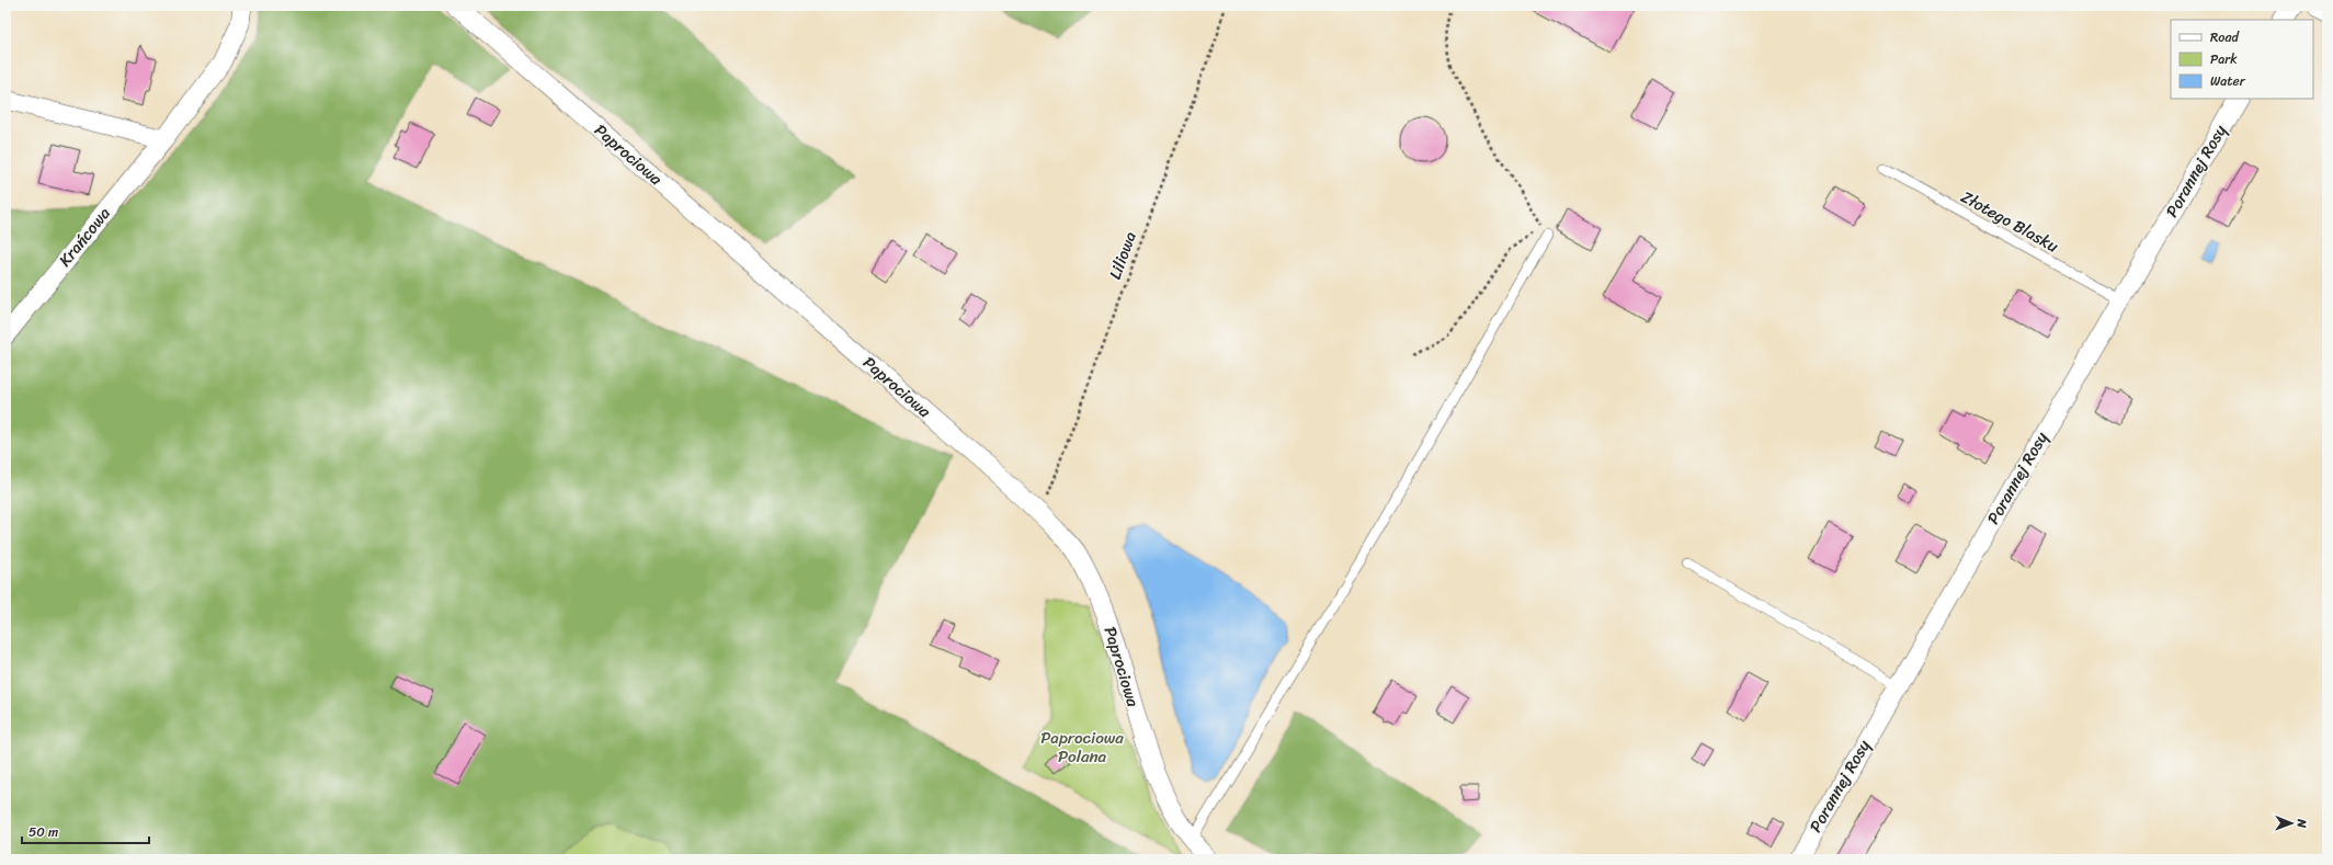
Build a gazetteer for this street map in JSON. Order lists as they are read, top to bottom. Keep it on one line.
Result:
{"streets":{"street":["Paprociowa","Porannej Rosy","Krańcowa"],"lane":["Złotego Blasku"],"path":["Liliowa"]},"crossings":[["Paprociowa","Liliowa"],["Porannej Rosy","Złotego Blasku"]],"parks":["Paprociowa Polana"],"legend":["Road","Park","Water"],"scale_bar":"50 m","north":"right"}
